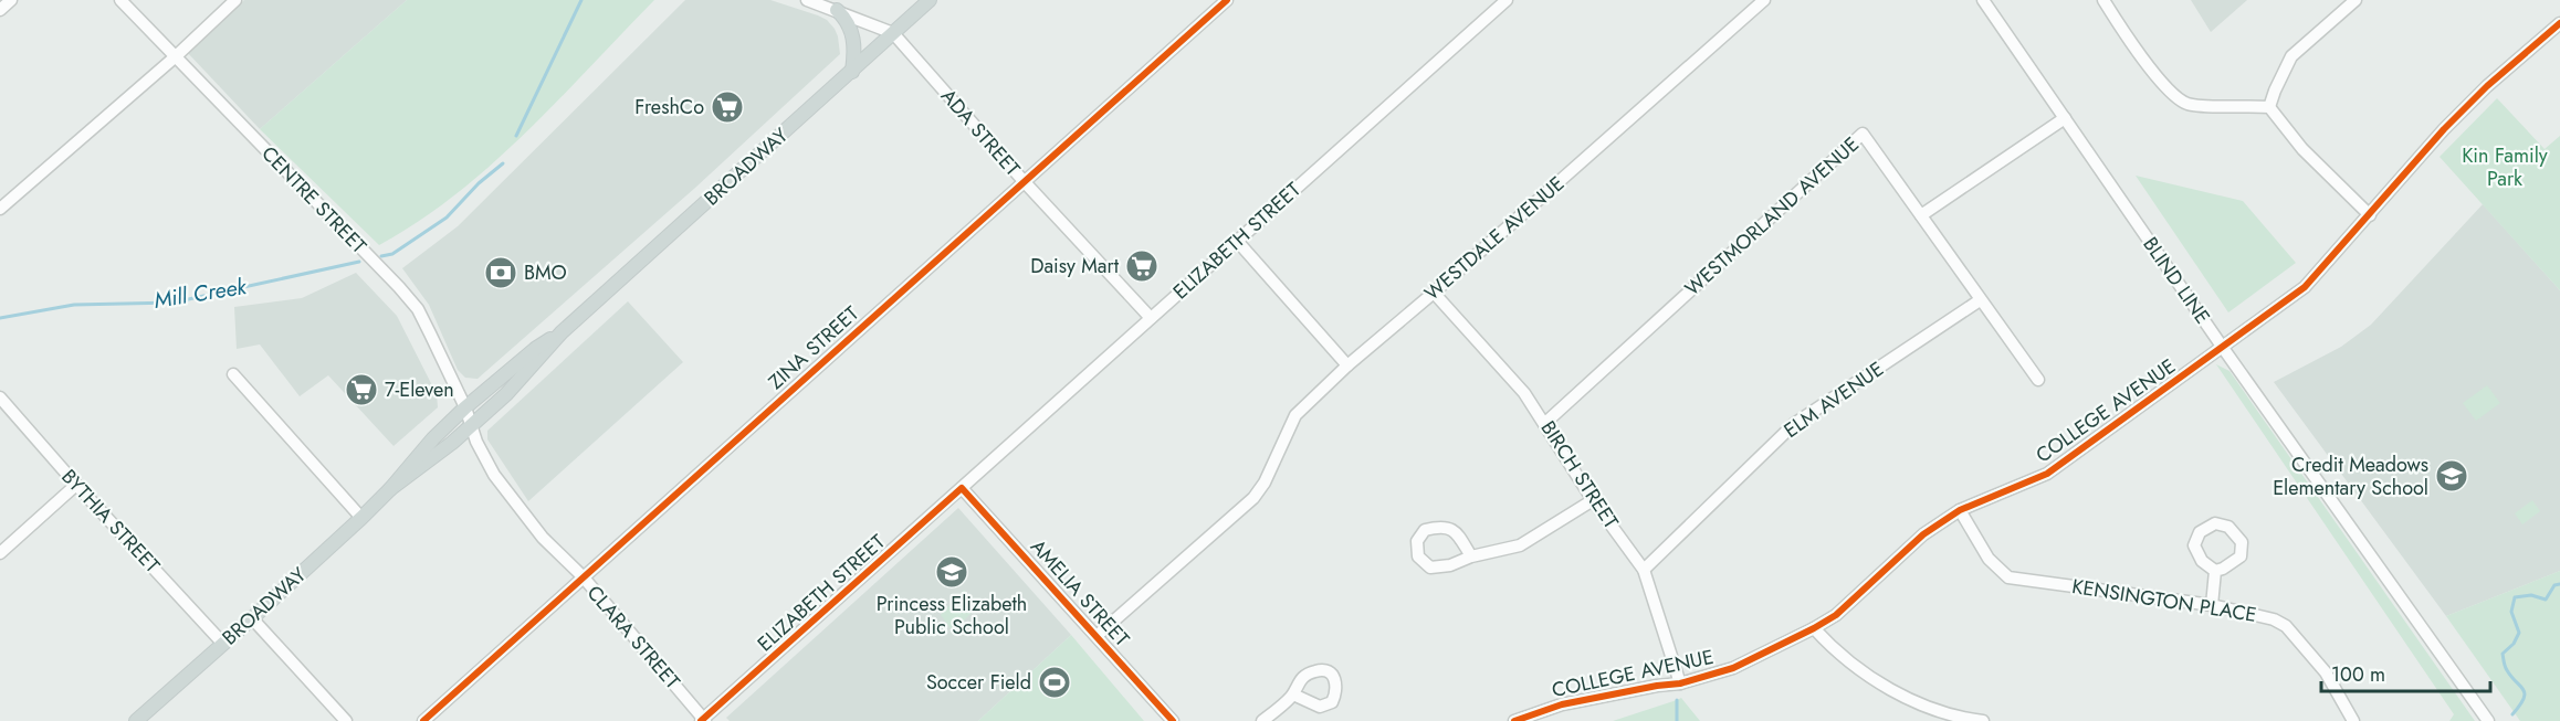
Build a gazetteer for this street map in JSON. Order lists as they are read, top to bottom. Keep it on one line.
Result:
{"streets":{"main road":["BROADWAY"],"street":["ADA STREET","CENTRE STREET","WESTMORLAND AVENUE","WESTDALE AVENUE","ELIZABETH STREET","BLIND LINE","ZINA STREET","ELM AVENUE","COLLEGE AVENUE","BIRCH STREET","BYTHIA STREET","AMELIA STREET","KENSINGTON PLACE","CLARA STREET"]},"crossings":[["ADA STREET","BROADWAY"],["ADA STREET","ELIZABETH STREET"],["ADA STREET","ZINA STREET"],["BROADWAY","CENTRE STREET"],["BROADWAY","BYTHIA STREET"],["BROADWAY","CLARA STREET"],["CENTRE STREET","CLARA STREET"],["WESTMORLAND AVENUE","ELM AVENUE"],["WESTMORLAND AVENUE","BIRCH STREET"],["WESTDALE AVENUE","BIRCH STREET"],["WESTDALE AVENUE","AMELIA STREET"],["ELIZABETH STREET","AMELIA STREET"],["ELIZABETH STREET","CLARA STREET"],["BLIND LINE","COLLEGE AVENUE"],["ZINA STREET","CLARA STREET"],["ELM AVENUE","BIRCH STREET"],["COLLEGE AVENUE","BIRCH STREET"],["COLLEGE AVENUE","KENSINGTON PLACE"]],"water":["Mill Creek"],"parks":["Kin Family Park"],"places":{"supermarket":["FreshCo","Daisy Mart","7-Eleven"],"bank":["BMO"],"school or university":["Credit Meadows Elementary School","Princess Elizabeth Public School"],"sports":["Soccer Field"]},"scale_bar":"100 m"}
